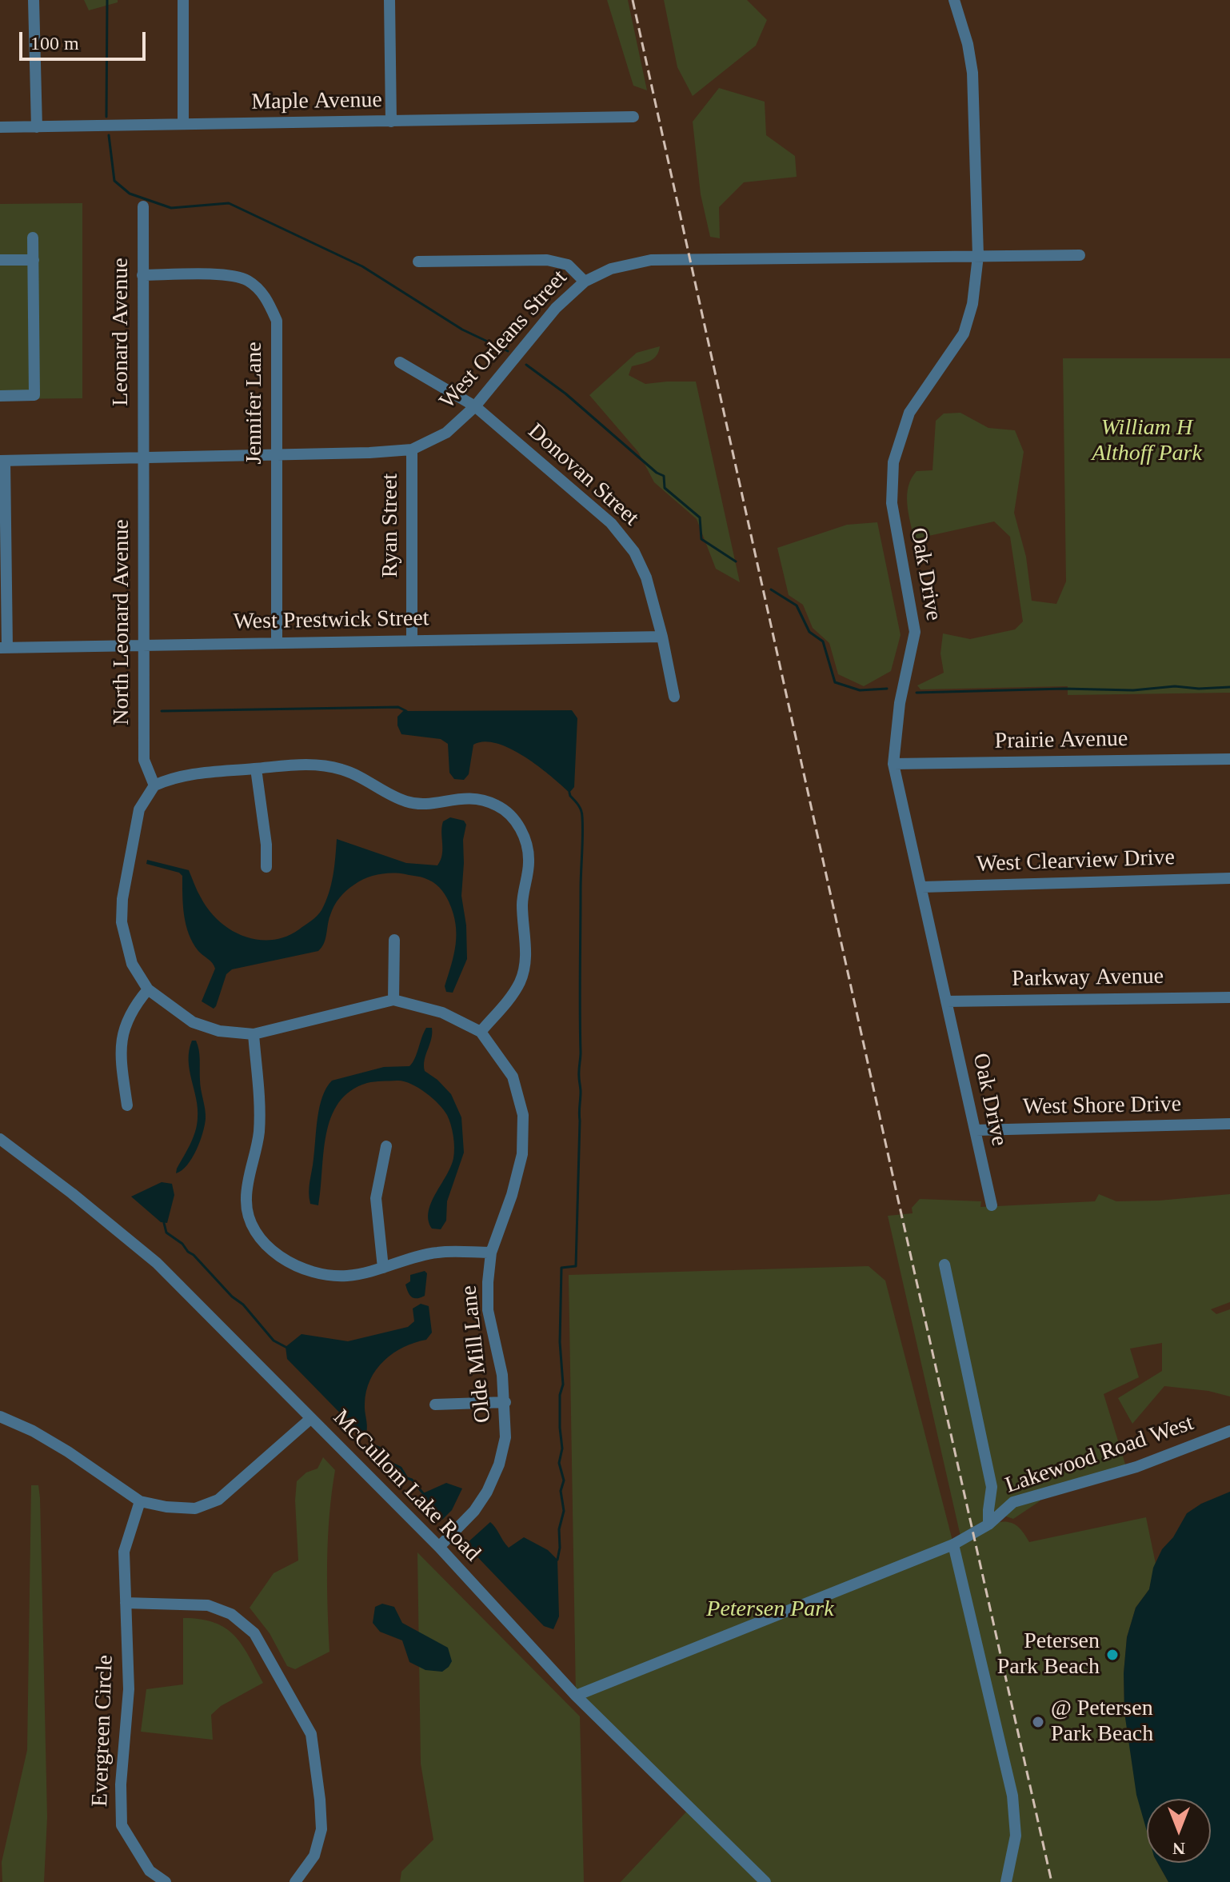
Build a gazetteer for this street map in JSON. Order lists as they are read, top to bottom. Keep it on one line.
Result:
{"streets":{"street":["Maple Avenue","Leonard Avenue","West Orleans Street","Jennifer Lane","Donovan Street","Ryan Street","Oak Drive","West Prestwick Street","North Leonard Avenue","Prairie Avenue","West Clearview Drive","Parkway Avenue","West Shore Drive","Olde Mill Lane","Lakewood Road West","McCullom Lake Road","Evergreen Circle"]},"crossings":[["Leonard Avenue","West Orleans Street"],["Leonard Avenue","Jennifer Lane"],["Leonard Avenue","North Leonard Avenue"],["West Orleans Street","Jennifer Lane"],["West Orleans Street","Donovan Street"],["West Orleans Street","Ryan Street"],["West Orleans Street","Oak Drive"],["West Orleans Street","North Leonard Avenue"],["Jennifer Lane","West Prestwick Street"],["Donovan Street","West Prestwick Street"],["Ryan Street","West Prestwick Street"],["Oak Drive","Prairie Avenue"],["Oak Drive","West Clearview Drive"],["Oak Drive","Parkway Avenue"],["Oak Drive","West Shore Drive"],["West Prestwick Street","North Leonard Avenue"],["North Leonard Avenue","Olde Mill Lane"],["Olde Mill Lane","McCullom Lake Road"],["Lakewood Road West","McCullom Lake Road"]],"parks":["William H Althoff Park","Petersen Park"],"places":["Petersen Park Beach","@ Petersen Park Beach"],"scale_bar":"100 m","north":"bottom"}
